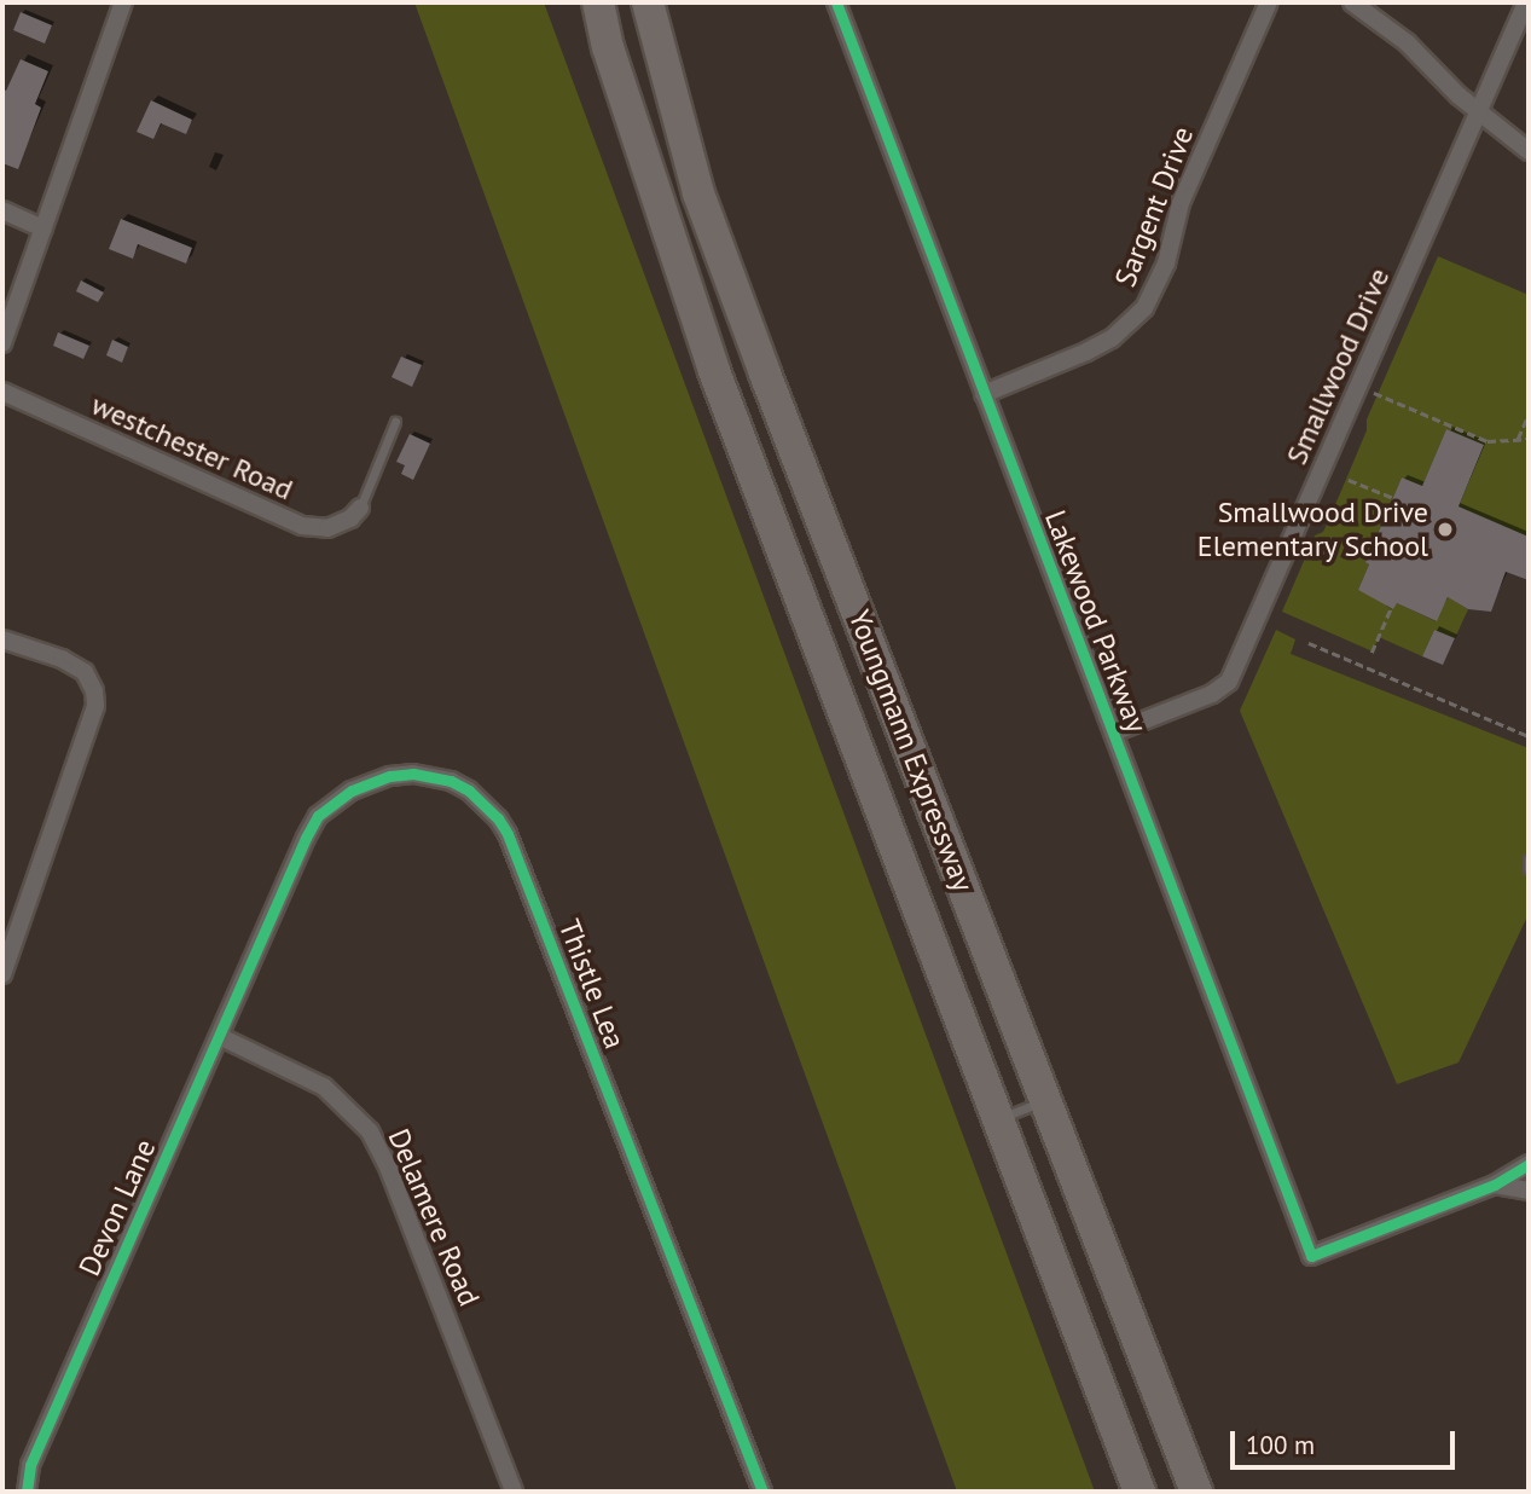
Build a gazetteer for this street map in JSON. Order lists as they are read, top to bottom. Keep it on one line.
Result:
{"streets":{"highway":["Youngmann Expressway"],"street":["Sargent Drive","Smallwood Drive","westchester Road","Lakewood Parkway","Thistle Lea","Devon Lane","Delamere Road"]},"crossings":[["Sargent Drive","Lakewood Parkway"],["Smallwood Drive","Lakewood Parkway"],["Thistle Lea","Devon Lane"],["Devon Lane","Delamere Road"]],"places":["Smallwood Drive Elementary School"],"scale_bar":"100 m"}
